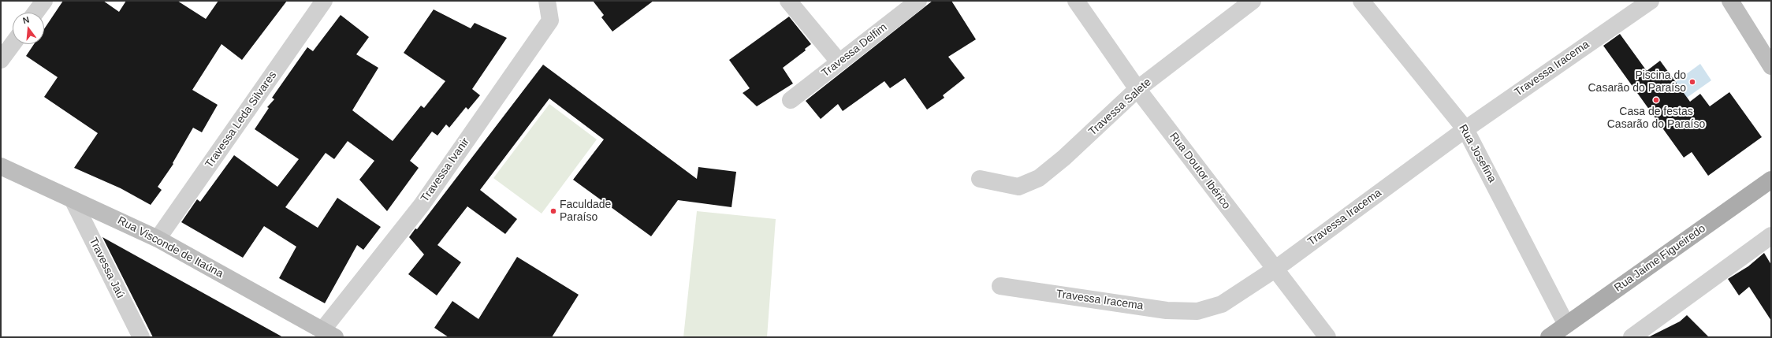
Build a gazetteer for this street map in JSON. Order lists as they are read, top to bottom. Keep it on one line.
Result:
{"streets":{"main road":["Rua Visconde de Itaúna","Rua Jaime Figueiredo"],"street":["Travessa Delfim","Travessa Iracema","Travessa Salete","Travessa Leda Silvares","Rua Josefina","Travessa Ivanir","Rua Doutor Ibérico","Travessa Jaú"]},"crossings":[["Travessa Iracema","Rua Josefina"],["Travessa Iracema","Rua Doutor Ibérico"],["Travessa Salete","Rua Doutor Ibérico"],["Travessa Leda Silvares","Rua Visconde de Itaúna"],["Rua Josefina","Rua Jaime Figueiredo"],["Travessa Ivanir","Rua Visconde de Itaúna"],["Rua Visconde de Itaúna","Travessa Jaú"]],"places":["Piscina do Casarão do Paraíso","Casa de festas Casarão do Paraíso","Faculdade Paraíso"],"north":"top"}
